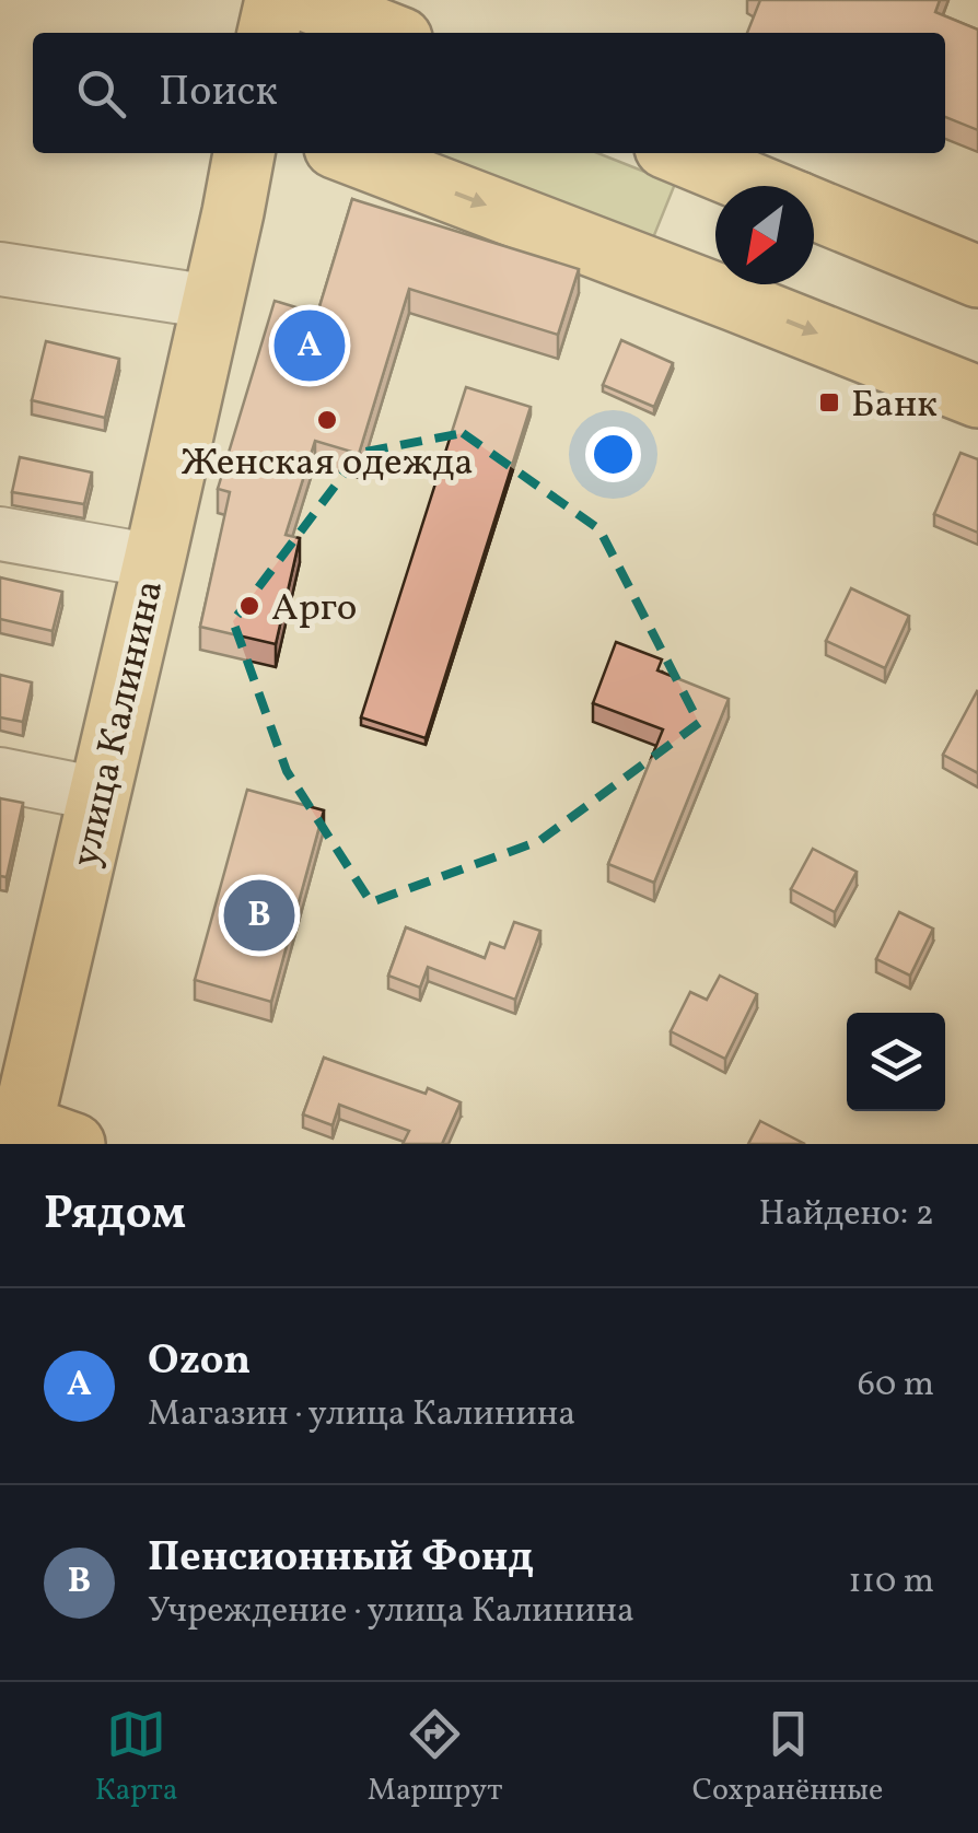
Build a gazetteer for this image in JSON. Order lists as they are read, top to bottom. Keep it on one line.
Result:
{"streets":{"main road":["улица Калинина"]},"places":{"transit":["Банк"],"other":["Женская одежда","Арго"]},"north":"bottom left","page":{"search":"Поиск","pins":["A","B"],"heading":["Рядом","Найдено: 2"],"list":[{"mark":"A","name":"Ozon","note":"Магазин · улица Калинина","value":"60 m"},{"mark":"B","name":"Пенсионный Фонд","note":"Учреждение · улица Калинина","value":"110 m"}],"nav":["Карта","Маршрут","Сохранённые"]}}
